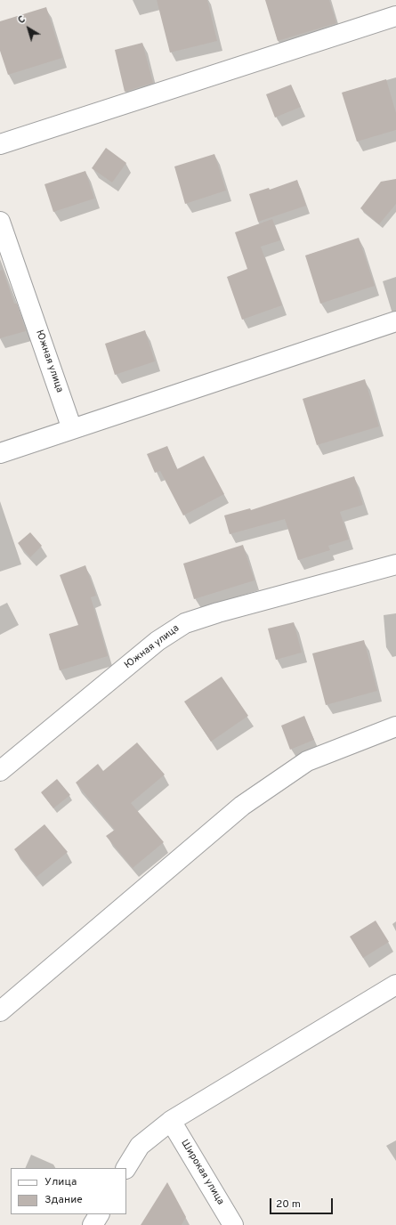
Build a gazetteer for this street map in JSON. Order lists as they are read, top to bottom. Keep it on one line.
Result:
{"streets":{"street":["Южная улица","Широкая улица"]},"legend":["Улица","Здание"],"scale_bar":"20 m","north":"top left"}
